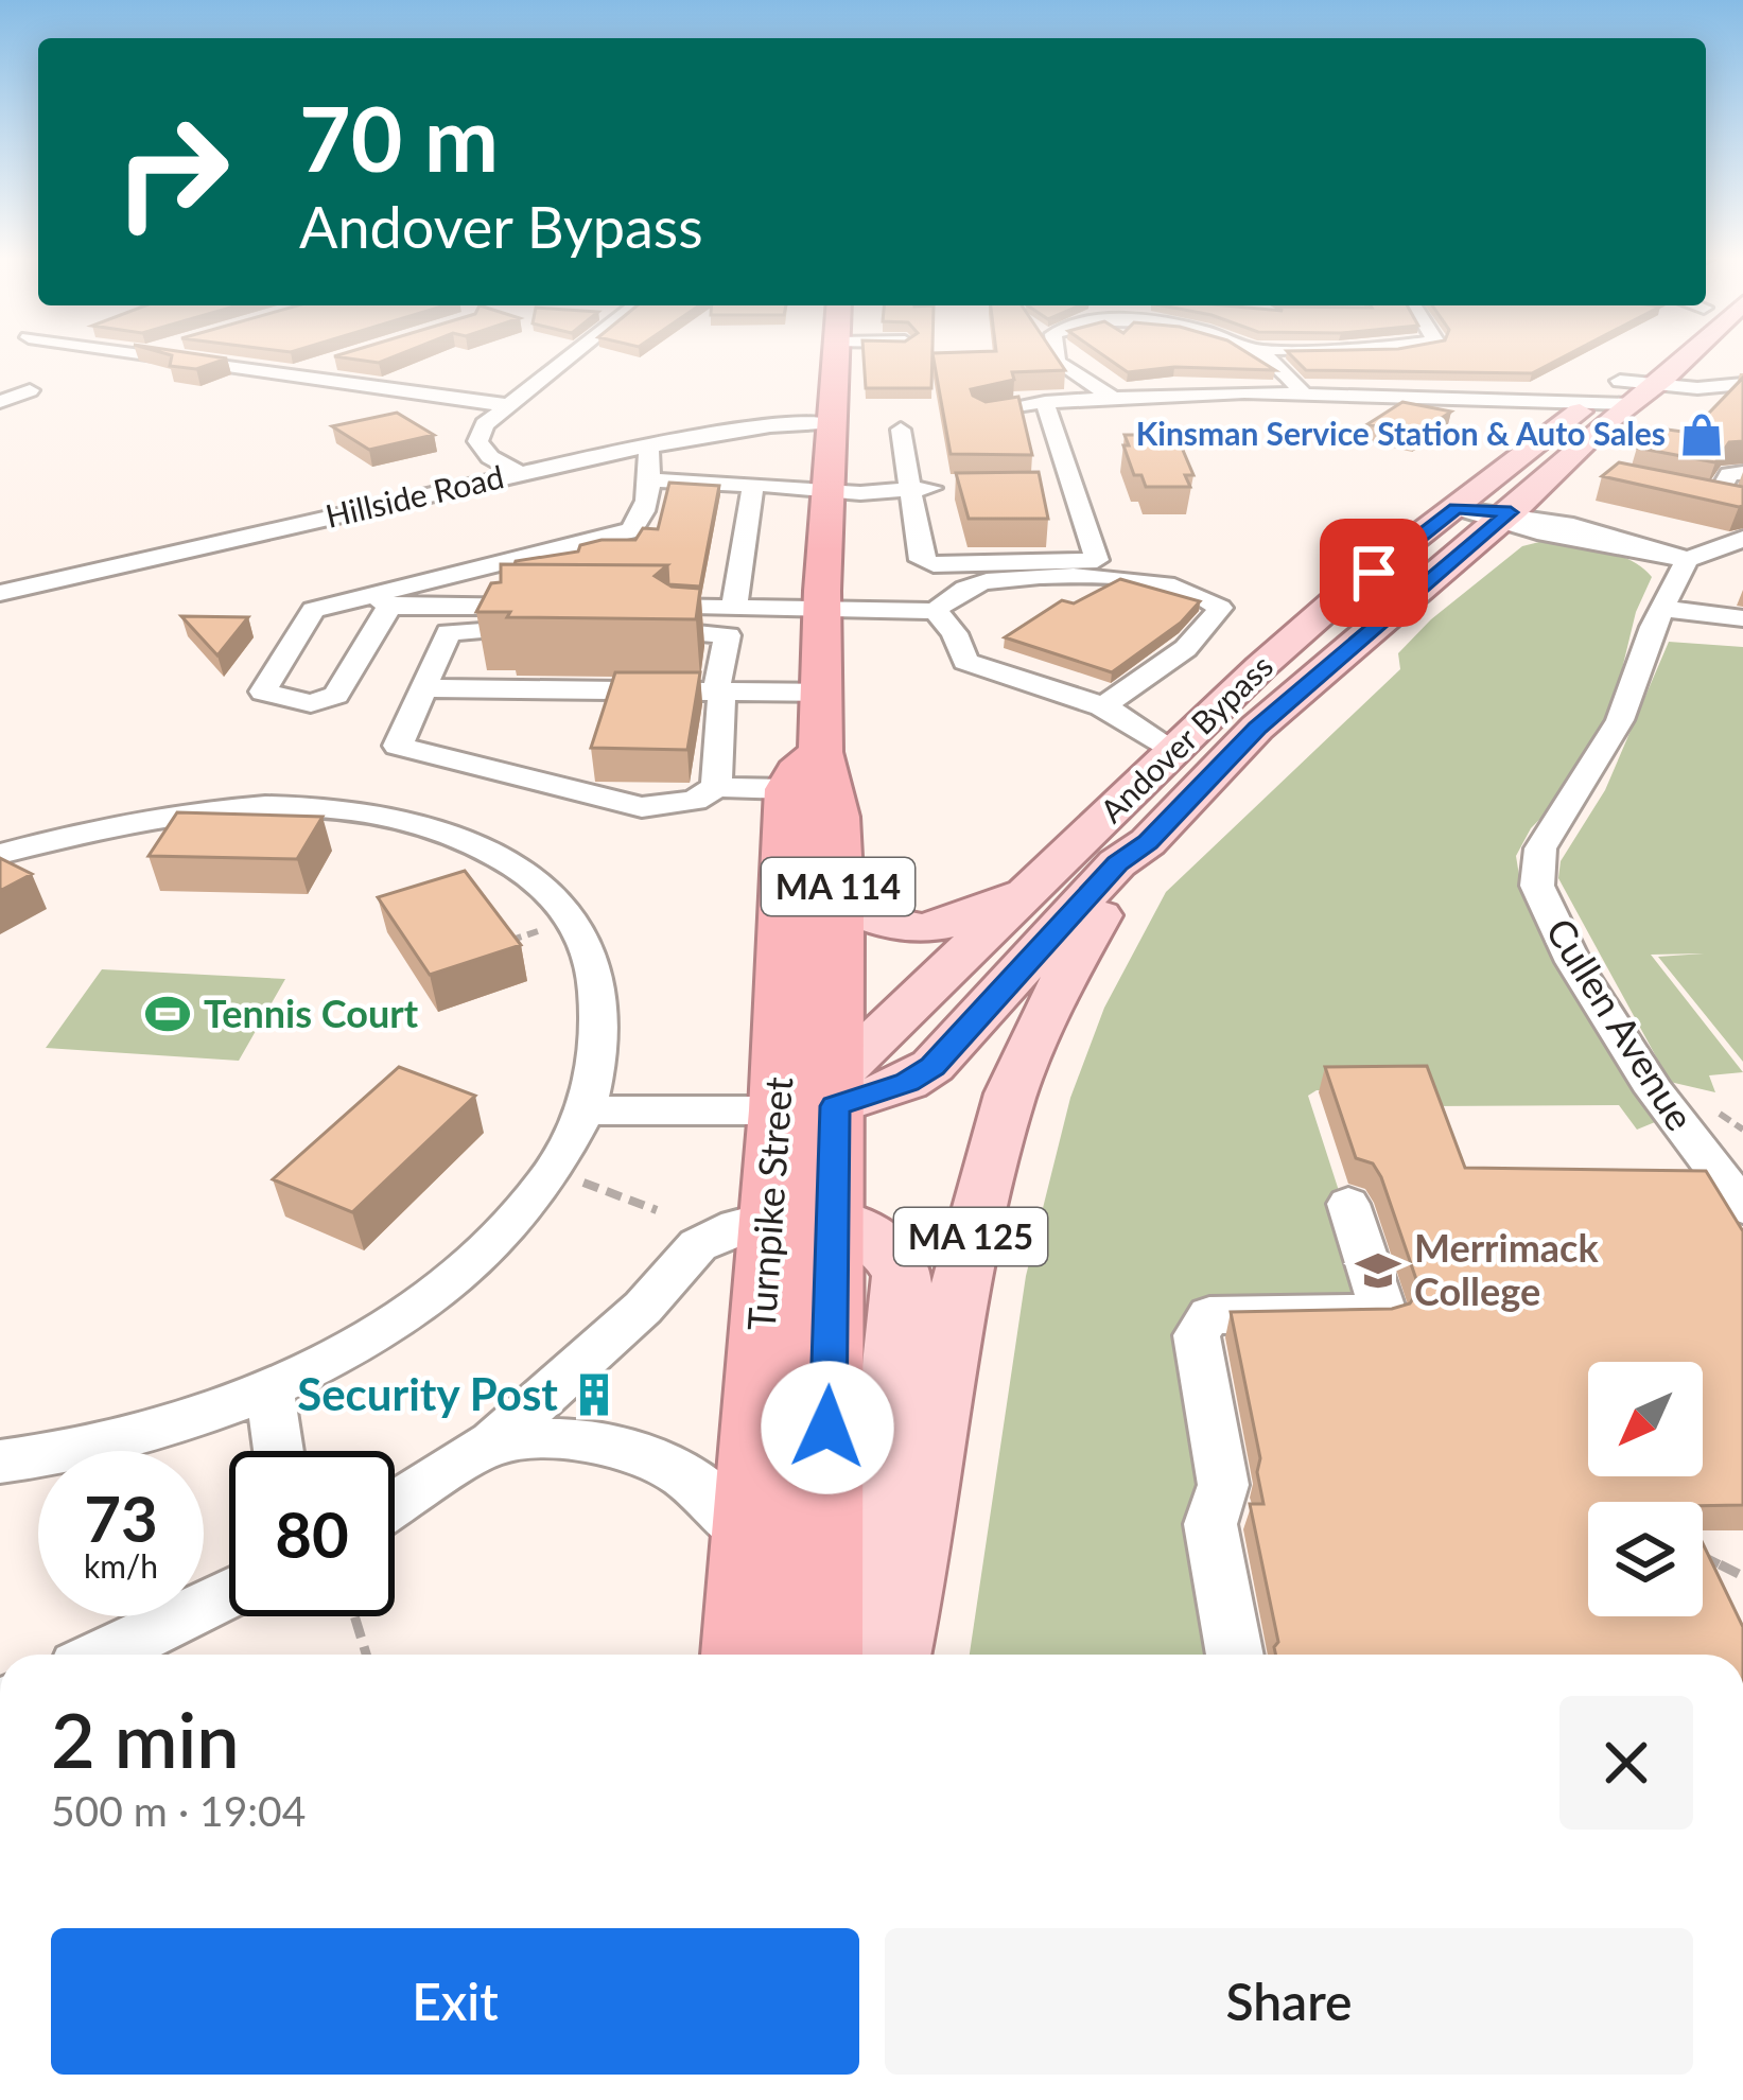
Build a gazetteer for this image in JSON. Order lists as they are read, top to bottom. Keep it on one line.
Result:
{"streets":{"highway":["MA 114","Turnpike Street"],"main road":["Andover Bypass","MA 125"],"street":["Hillside Road","Cullen Avenue"]},"crossings":[["Hillside Road","Turnpike Street"],["Andover Bypass","Turnpike Street"],["Andover Bypass","MA 125"]],"places":{"shop":["Kinsman Service Station & Auto Sales"],"sports":["Tennis Court"],"school or university":["Merrimack College"],"building":["Security Post"]},"north":"bottom left","page":{"turn":["70 m","Andover Bypass"],"speed":"73 km/h","limit":"80","heading":["2 min","500 m · 19:04"],"buttons":["Exit","Share"]}}
